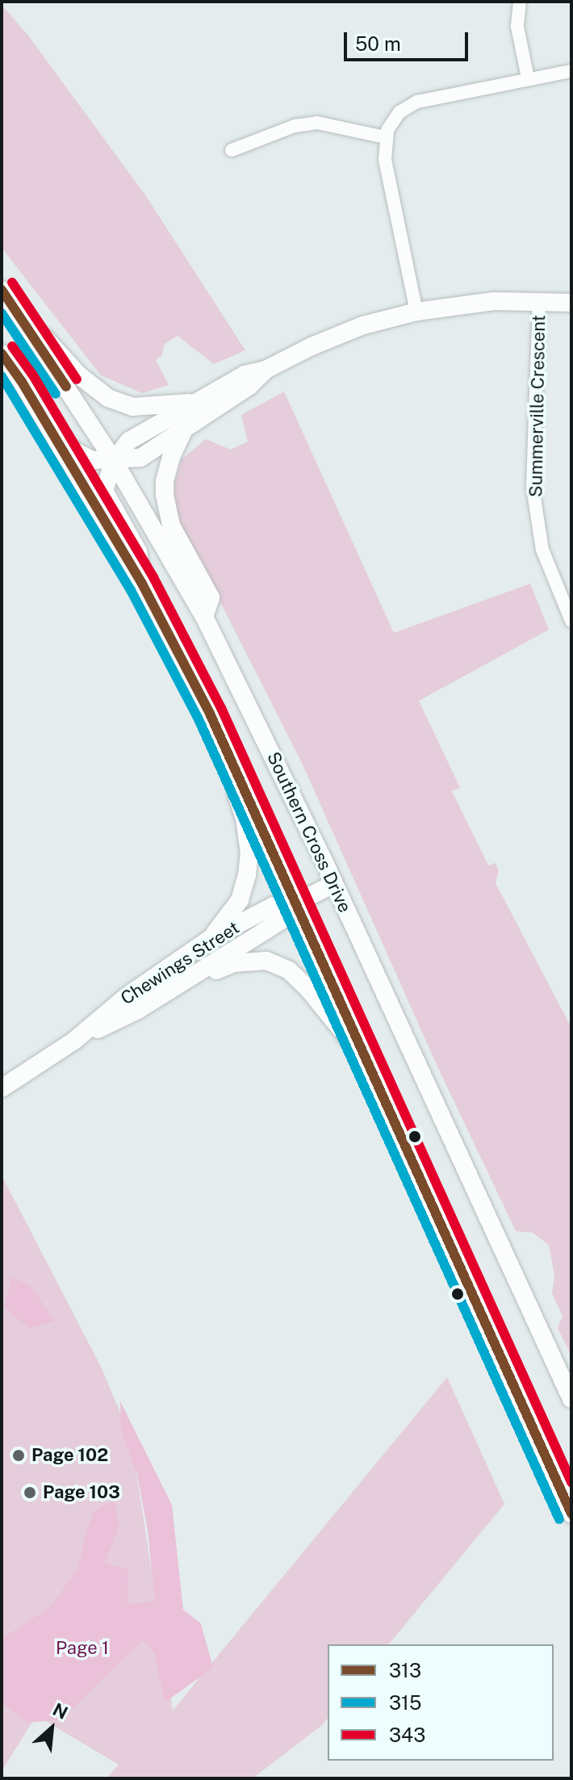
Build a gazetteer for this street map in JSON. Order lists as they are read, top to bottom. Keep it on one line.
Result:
{"streets":{"main road":["Southern Cross Drive","Chewings Street"],"street":["Summerville Crescent"]},"crossings":[["Southern Cross Drive","Chewings Street"]],"parks":["Page 1"],"places":["Page 102","Page 103"],"lines":["transit line 343","transit line 313","transit line 315"],"legend":["313","315","343"],"scale_bar":"50 m","north":"top right"}
